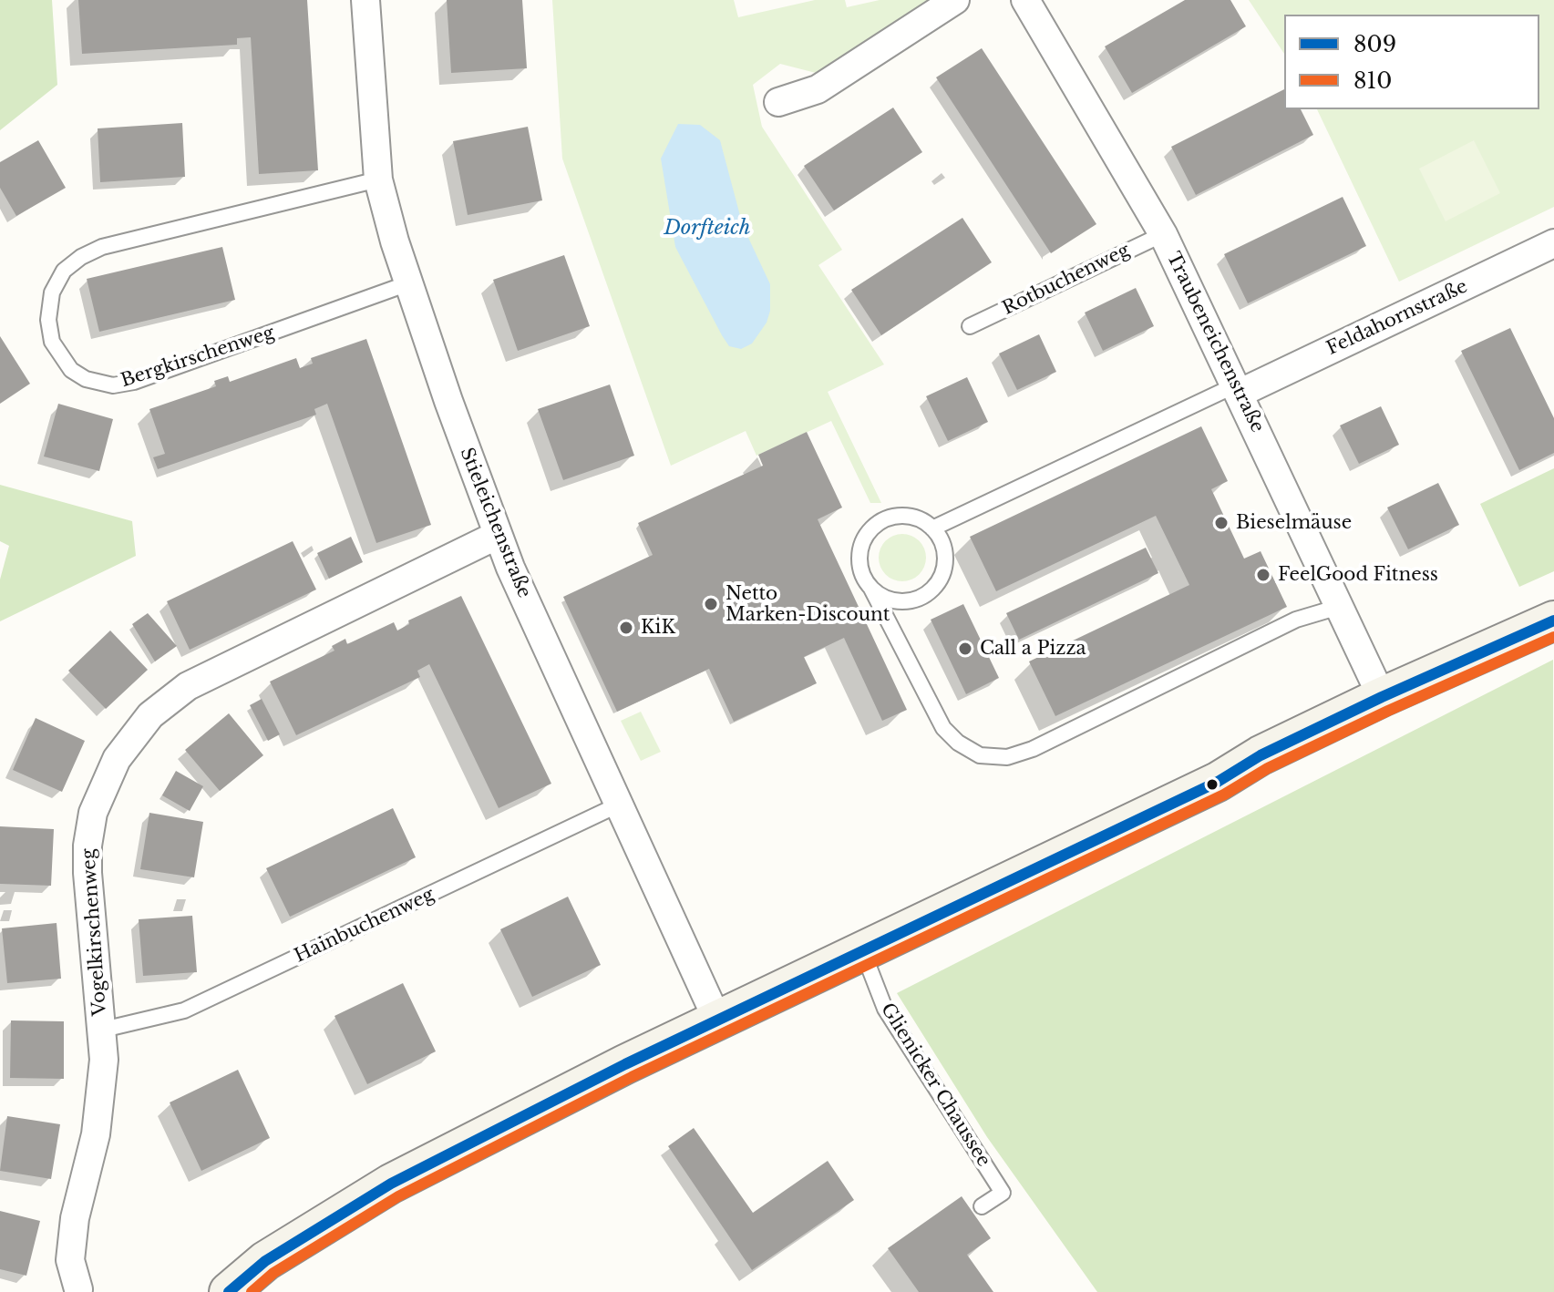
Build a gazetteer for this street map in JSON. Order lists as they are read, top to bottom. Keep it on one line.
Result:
{"streets":{"street":["Feldahornstraße","Traubeneichenstraße","Stieleichenstraße","Vogelkirschenweg"],"lane":["Rotbuchenweg","Bergkirschenweg","Hainbuchenweg","Glienicker Chaussee"]},"crossings":[["Rotbuchenweg","Traubeneichenstraße"],["Feldahornstraße","Traubeneichenstraße"],["Bergkirschenweg","Stieleichenstraße"],["Stieleichenstraße","Hainbuchenweg"],["Stieleichenstraße","Vogelkirschenweg"],["Hainbuchenweg","Vogelkirschenweg"]],"water":["Dorfteich"],"places":["Bieselmäuse","FeelGood Fitness","Netto Marken-Discount","KiK","Call a Pizza"],"lines":["transit line 809","transit line 810"],"legend":["809","810"]}
